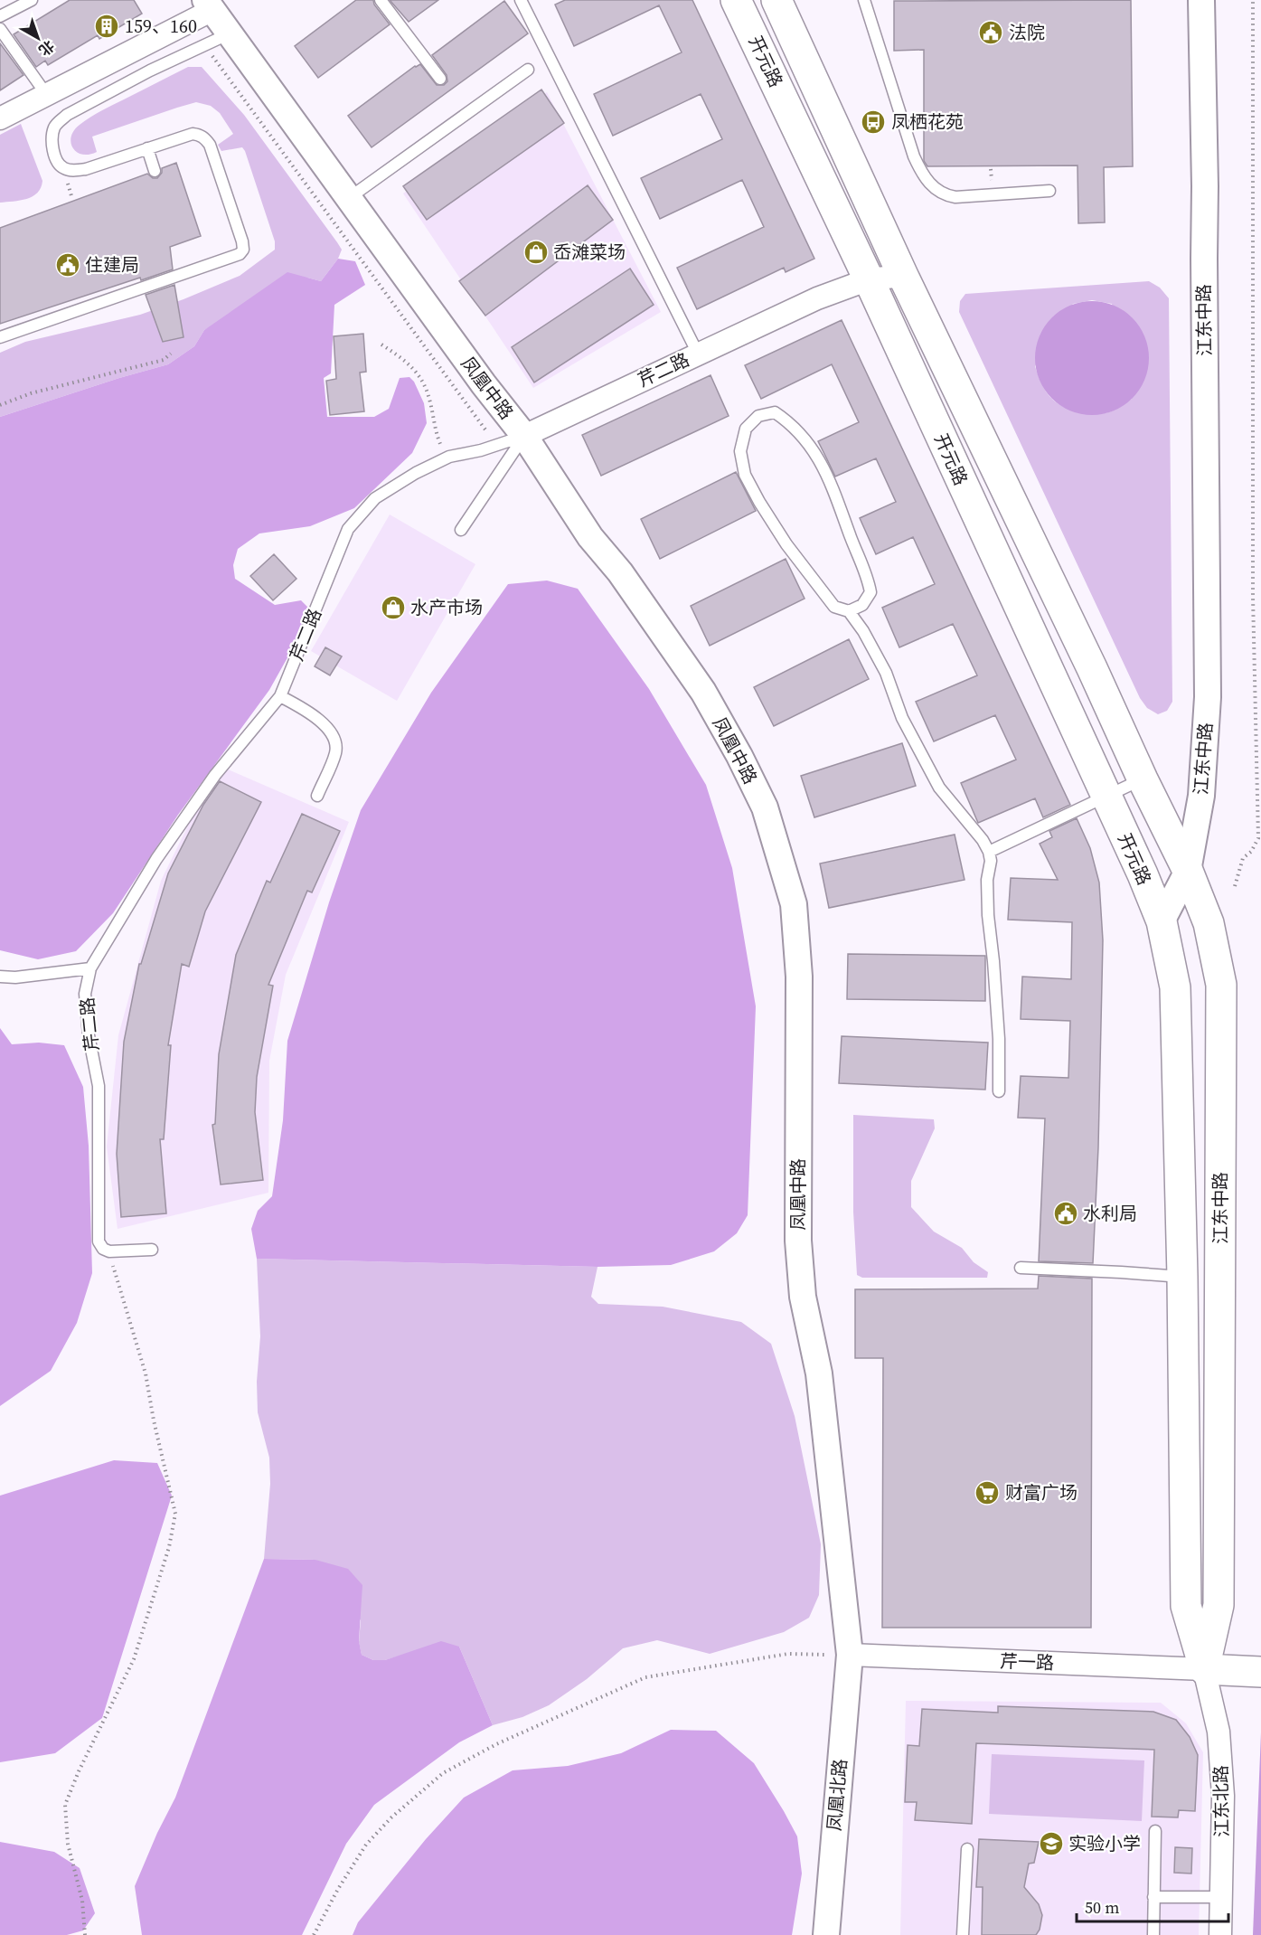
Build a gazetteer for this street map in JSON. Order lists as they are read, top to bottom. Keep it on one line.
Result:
{"streets":{"main road":["开元路","江东中路"],"street":["芹二路","凤凰中路","芹一路","凤凰北路","江东北路"]},"crossings":[["开元路","江东中路"],["开元路","芹二路"],["江东中路","芹一路"],["江东中路","江东北路"],["芹二路","凤凰中路"],["凤凰中路","芹一路"],["凤凰中路","凤凰北路"],["芹一路","凤凰北路"],["芹一路","江东北路"]],"places":{"building":["159、160"],"public building":["法院","住建局","水利局"],"bus stop":["凤栖花苑"],"shop":["岙滩菜场","水产市场"],"supermarket":["财富广场"],"school or university":["实验小学"]},"scale_bar":"50 m","north":"bottom right"}
